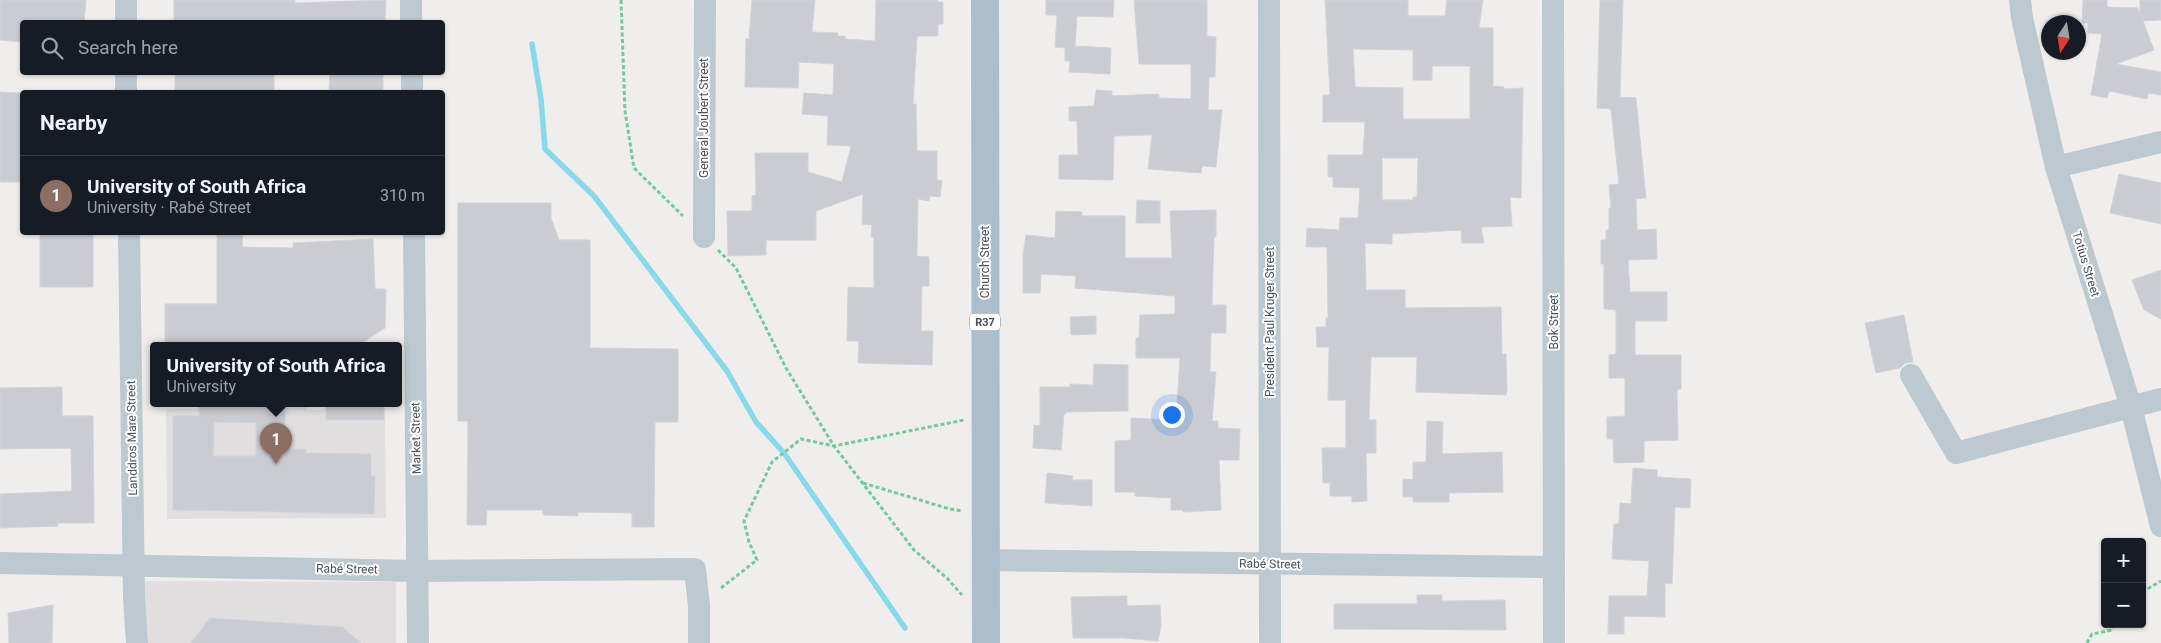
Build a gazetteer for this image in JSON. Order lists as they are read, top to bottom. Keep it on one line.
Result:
{"streets":{"main road":["Church Street","R37"],"street":["General Joubert Street","Totius Street","President Paul Kruger Street","Bok Street","Landdros Mare Street","Market Street","Rabé Street"]},"crossings":[["Church Street","Rabé Street"],["President Paul Kruger Street","Rabé Street"],["Bok Street","Rabé Street"],["Landdros Mare Street","Rabé Street"],["Market Street","Rabé Street"]],"north":"bottom","page":{"search":"Search here","heading":"Nearby","list":[{"mark":"1","name":"University of South Africa","note":"University · Rabé Street","value":"310 m"}],"popup":["University of South Africa","University"],"pins":"1","map_buttons":["+","−"]}}
